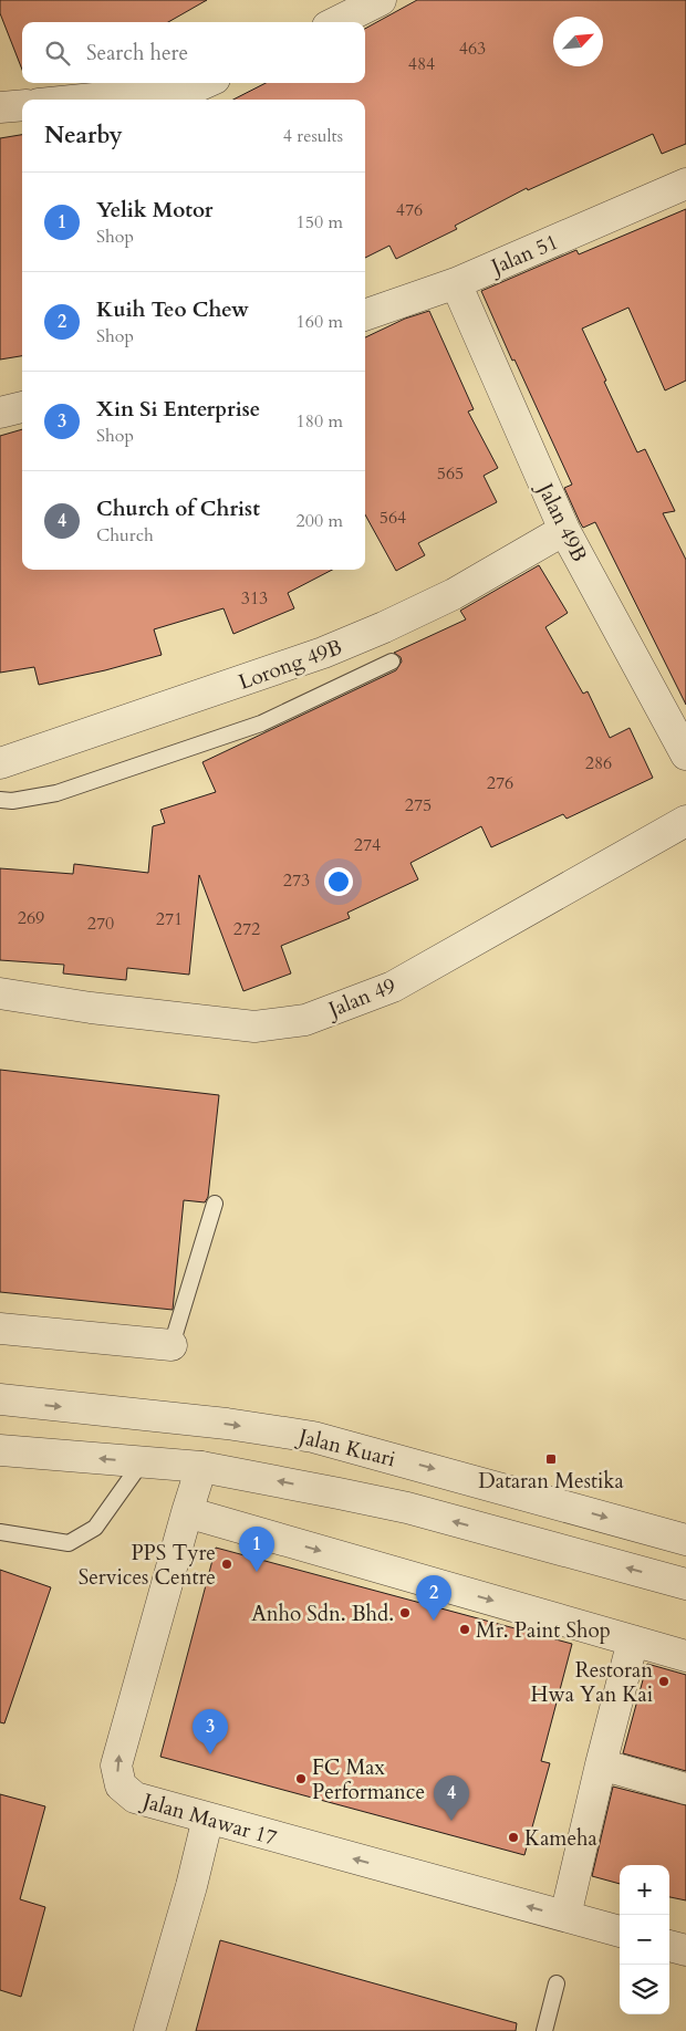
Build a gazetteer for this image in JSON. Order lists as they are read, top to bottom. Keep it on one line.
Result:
{"streets":{"street":["Jalan 51","Jalan 49B","Lorong 49B","Jalan 49","Jalan Kuari","Jalan Mawar 17"]},"crossings":[["Jalan 51","Jalan 49B"],["Jalan 49B","Lorong 49B"]],"places":{"transit":["Dataran Mestika"],"other":["PPS Tyre Services Centre","Anho Sdn. Bhd.","Mr. Paint Shop","Restoran Hwa Yan Kai","FC Max Performance","Kameha"]},"house_numbers":["463","484","476","565","564","313","286","276","275","274","273","269","271","270","272"],"north":"top right","page":{"search":"Search here","heading":["Nearby","4 results"],"list":[{"mark":"1","name":"Yelik Motor","note":"Shop","value":"150 m"},{"mark":"2","name":"Kuih Teo Chew","note":"Shop","value":"160 m"},{"mark":"3","name":"Xin Si Enterprise","note":"Shop","value":"180 m"},{"mark":"4","name":"Church of Christ","note":"Church","value":"200 m"}],"pins":["1","2","3","4"],"map_buttons":["+","−"]}}
